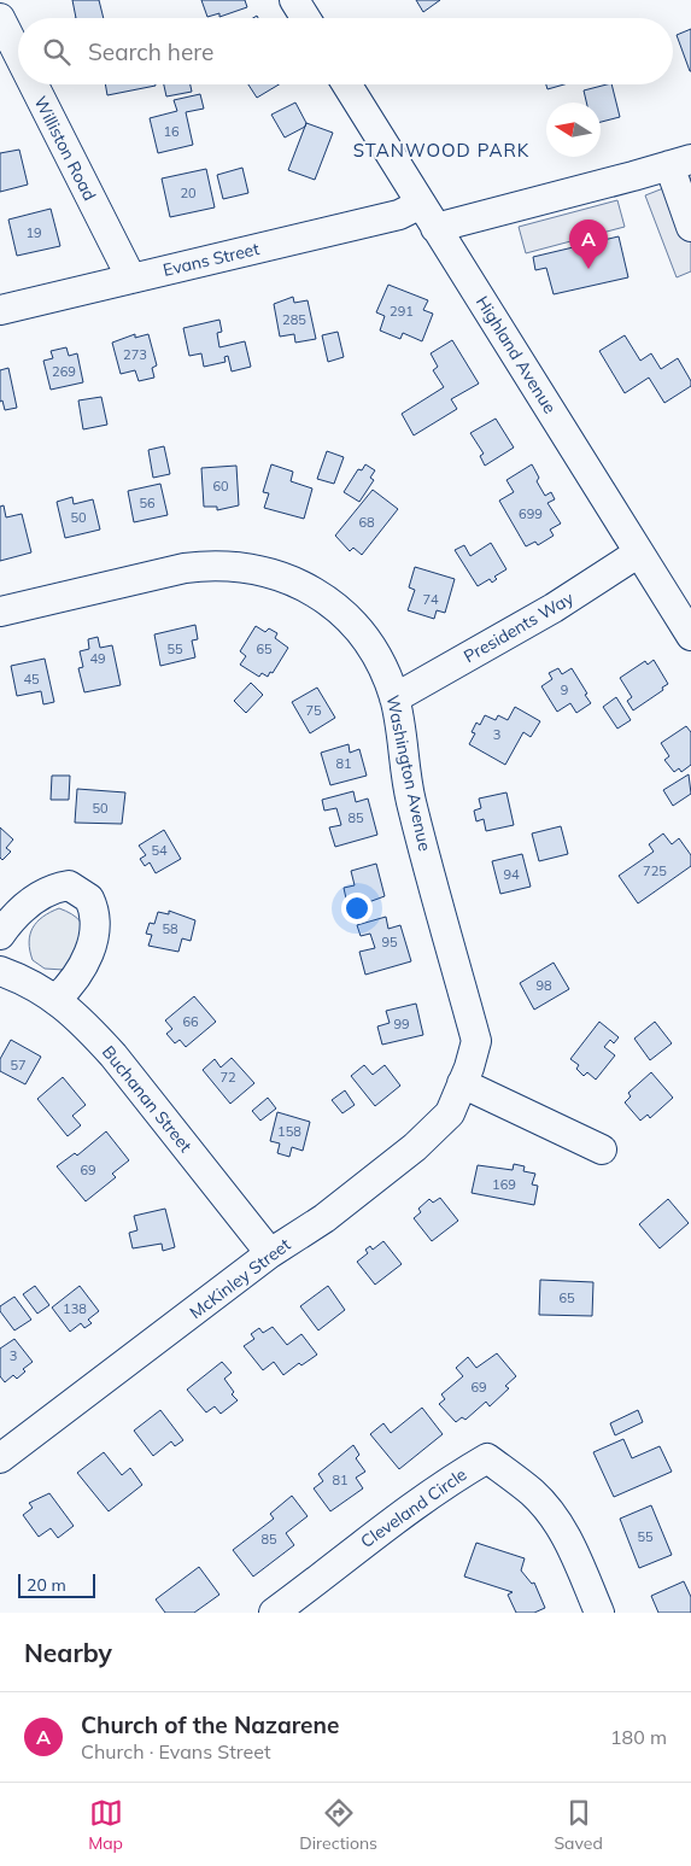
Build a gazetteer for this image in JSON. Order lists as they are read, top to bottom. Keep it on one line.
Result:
{"streets":{"street":["Williston Road","Evans Street","Highland Avenue","Presidents Way","Washington Avenue","Buchanan Street","McKinley Street","Cleveland Circle"]},"crossings":[["Williston Road","Evans Street"],["Evans Street","Highland Avenue"],["Highland Avenue","Presidents Way"],["Presidents Way","Washington Avenue"],["Washington Avenue","McKinley Street"],["Buchanan Street","McKinley Street"]],"districts":["STANWOOD PARK"],"house_numbers":["16","20","19","291","285","273","269","60","56","699","50","68","74","55","65","49","45","9","75","3","81","50","85","54","725","94","58","95","98","66","99","57","72","158","69","169","65","138","3","69","81","55","85"],"scale_bar":"20 m","north":"left","page":{"search":"Search here","pins":"A","scale":"20 m","heading":"Nearby","list":[{"mark":"A","name":"Church of the Nazarene","note":"Church · Evans Street","value":"180 m"}],"nav":["Map","Directions","Saved"]}}
